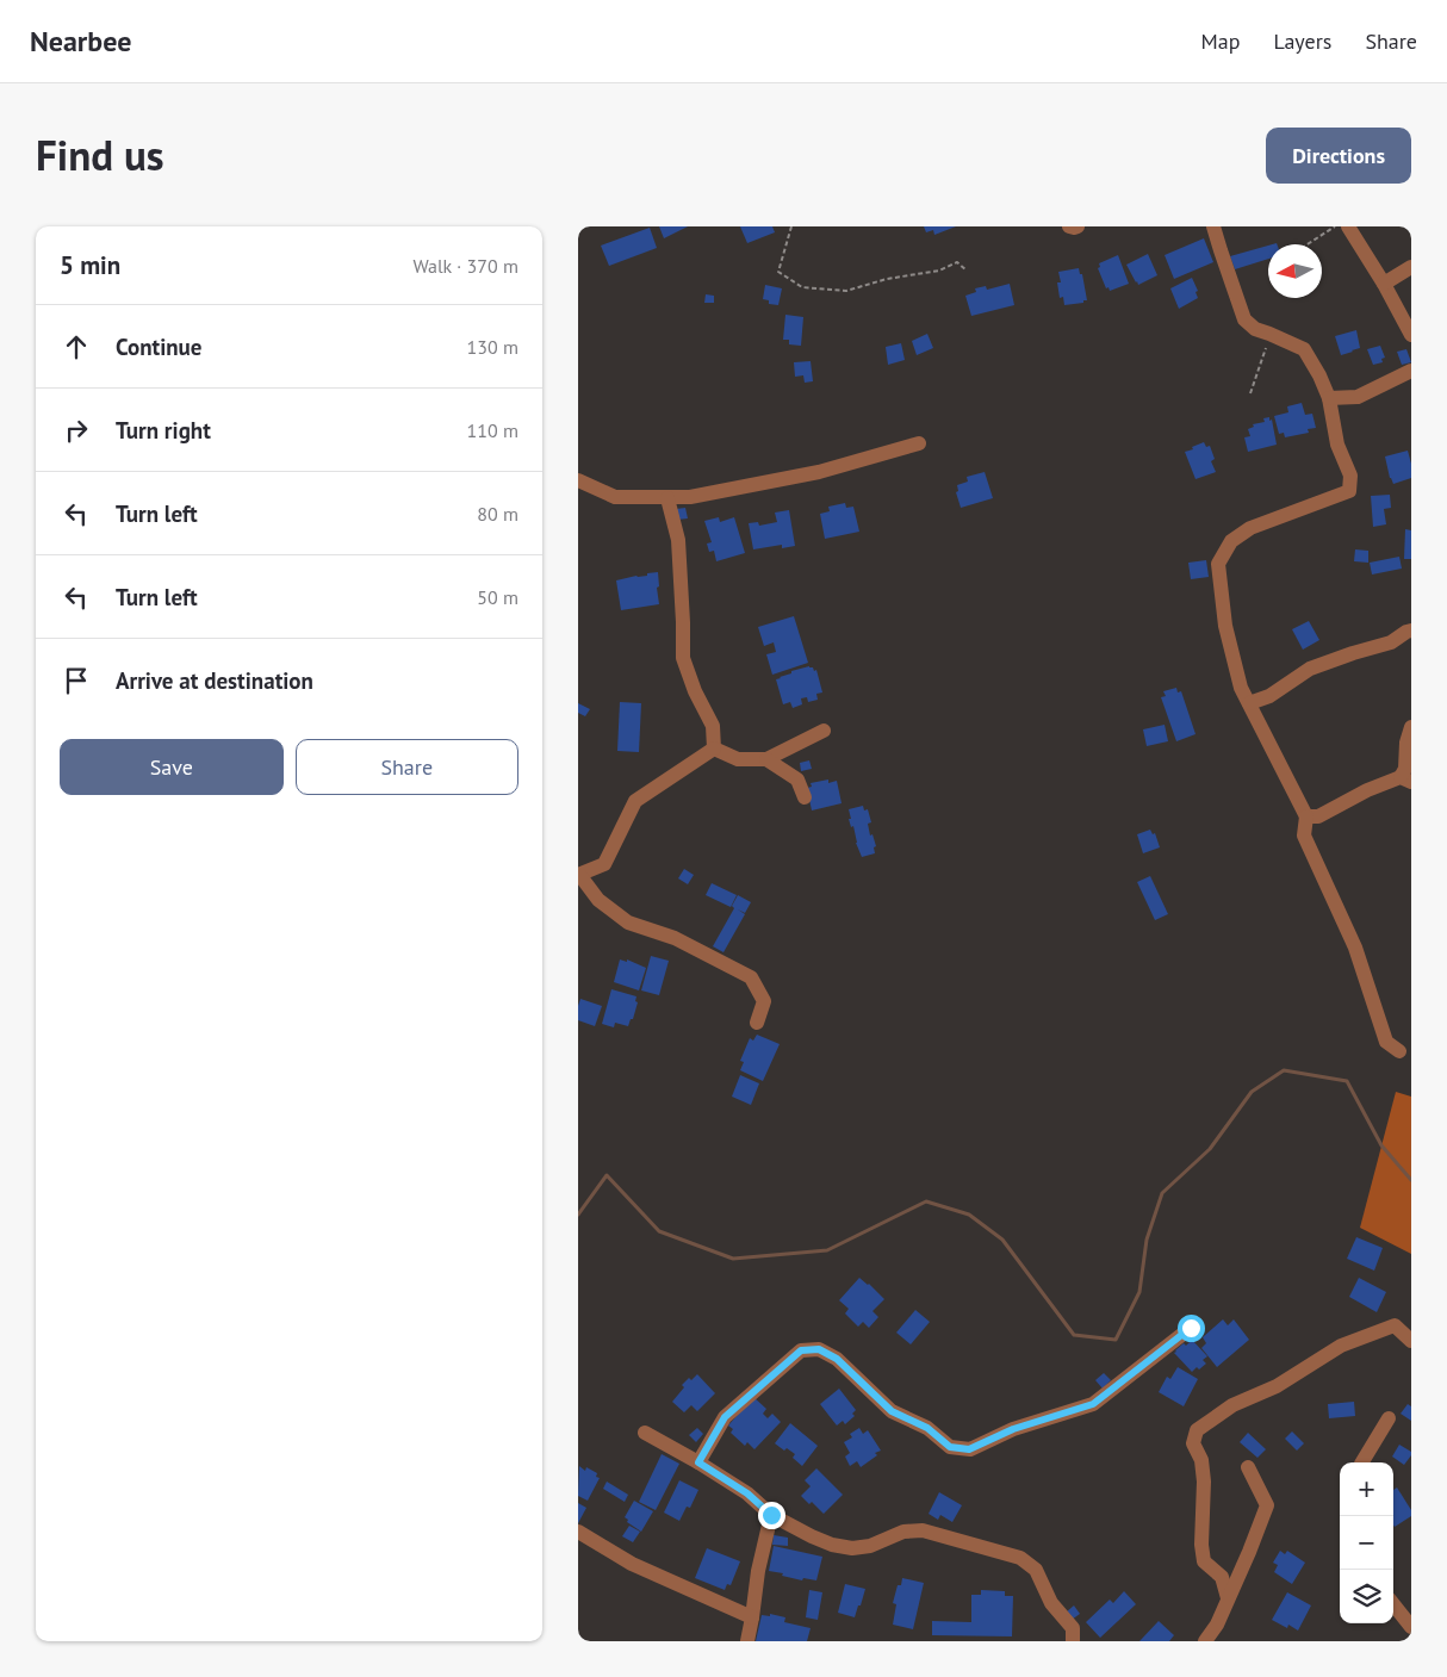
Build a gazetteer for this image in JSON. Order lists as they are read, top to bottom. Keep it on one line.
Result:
{"north":"left","page":{"header":"Nearbee","nav":["Map","Layers","Share"],"title":"Find us","buttons":["Directions",["Save","Share"]],"heading":["5 min","Walk · 370 m"],"list":[["Continue","130 m"],["Turn right","110 m"],["Turn left","80 m"],["Turn left","50 m"],"Arrive at destination"],"map_buttons":["+","−"]}}
